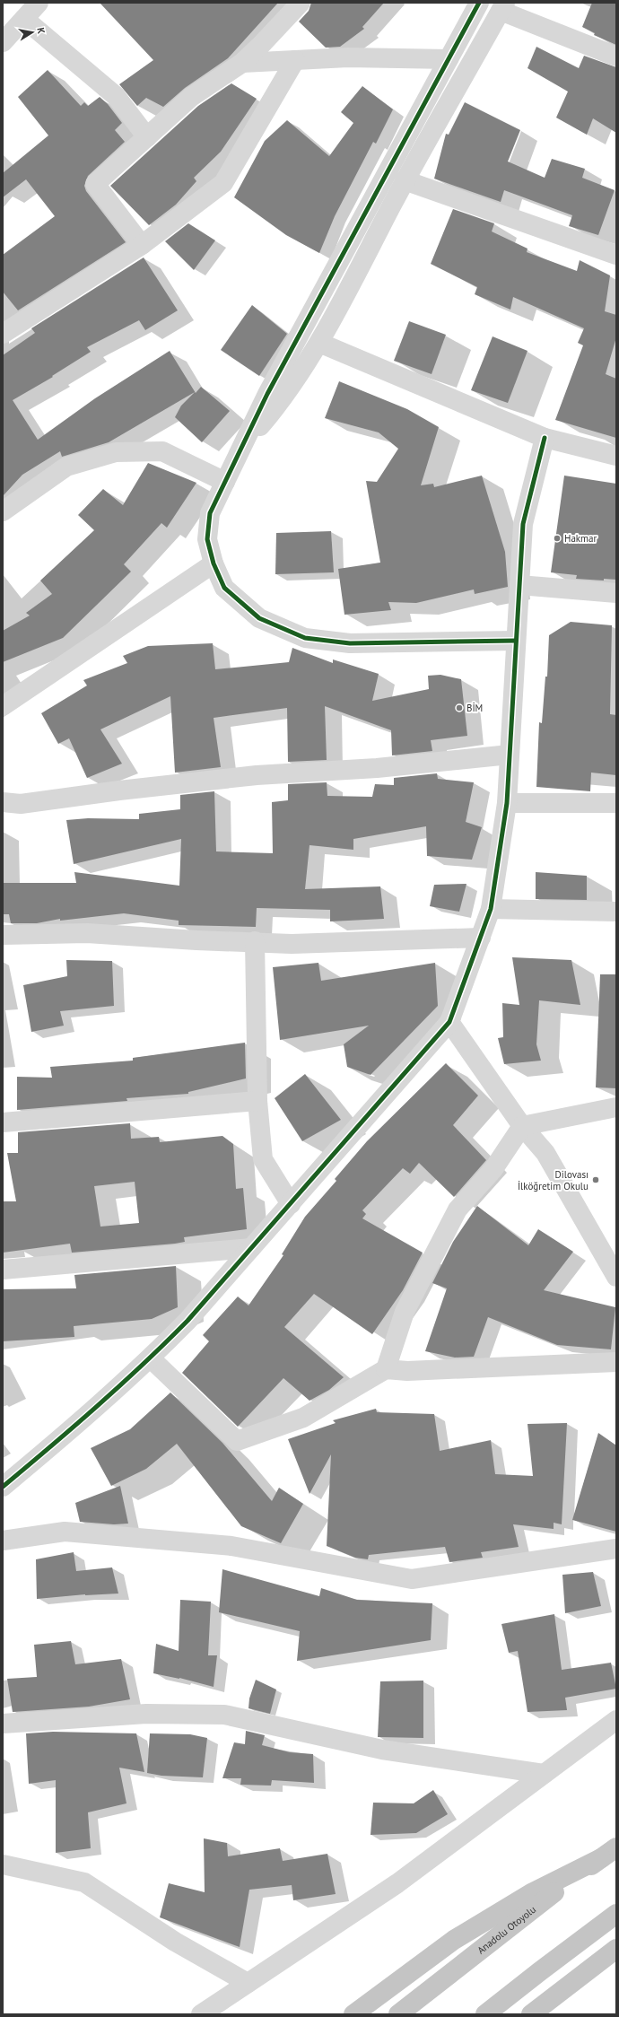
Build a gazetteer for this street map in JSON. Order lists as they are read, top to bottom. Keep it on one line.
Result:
{"streets":{"highway":["Anadolu Otoyolu"]},"places":["Hakmar","BİM","Dilovası İlköğretim Okulu"],"north":"right"}
